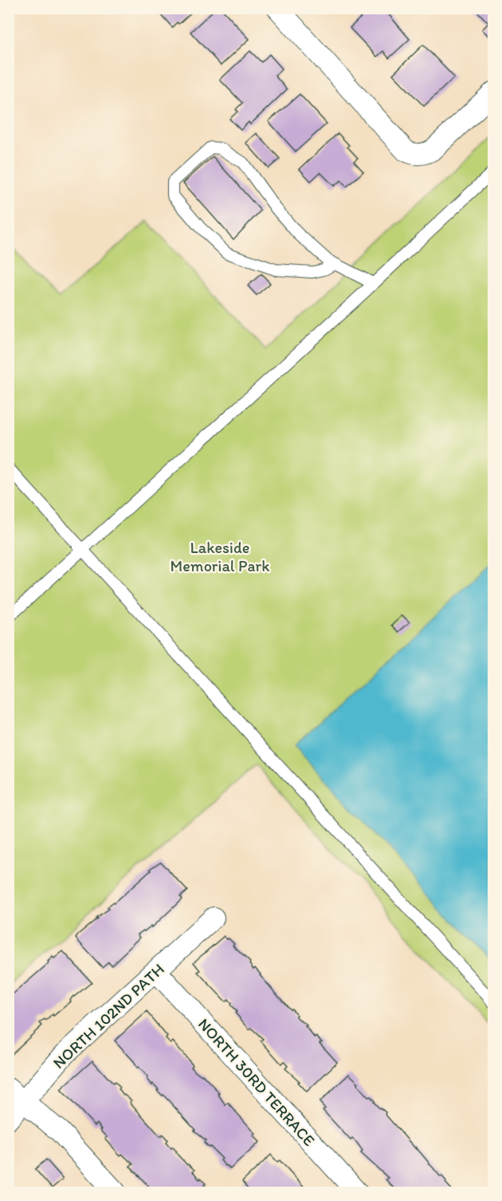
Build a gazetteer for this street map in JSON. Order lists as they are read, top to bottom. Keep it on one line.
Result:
{"streets":{"street":["NORTH 102ND PATH","NORTH 30RD TERRACE"]},"crossings":[["NORTH 102ND PATH","NORTH 30RD TERRACE"]],"parks":["Lakeside Memorial Park"]}
